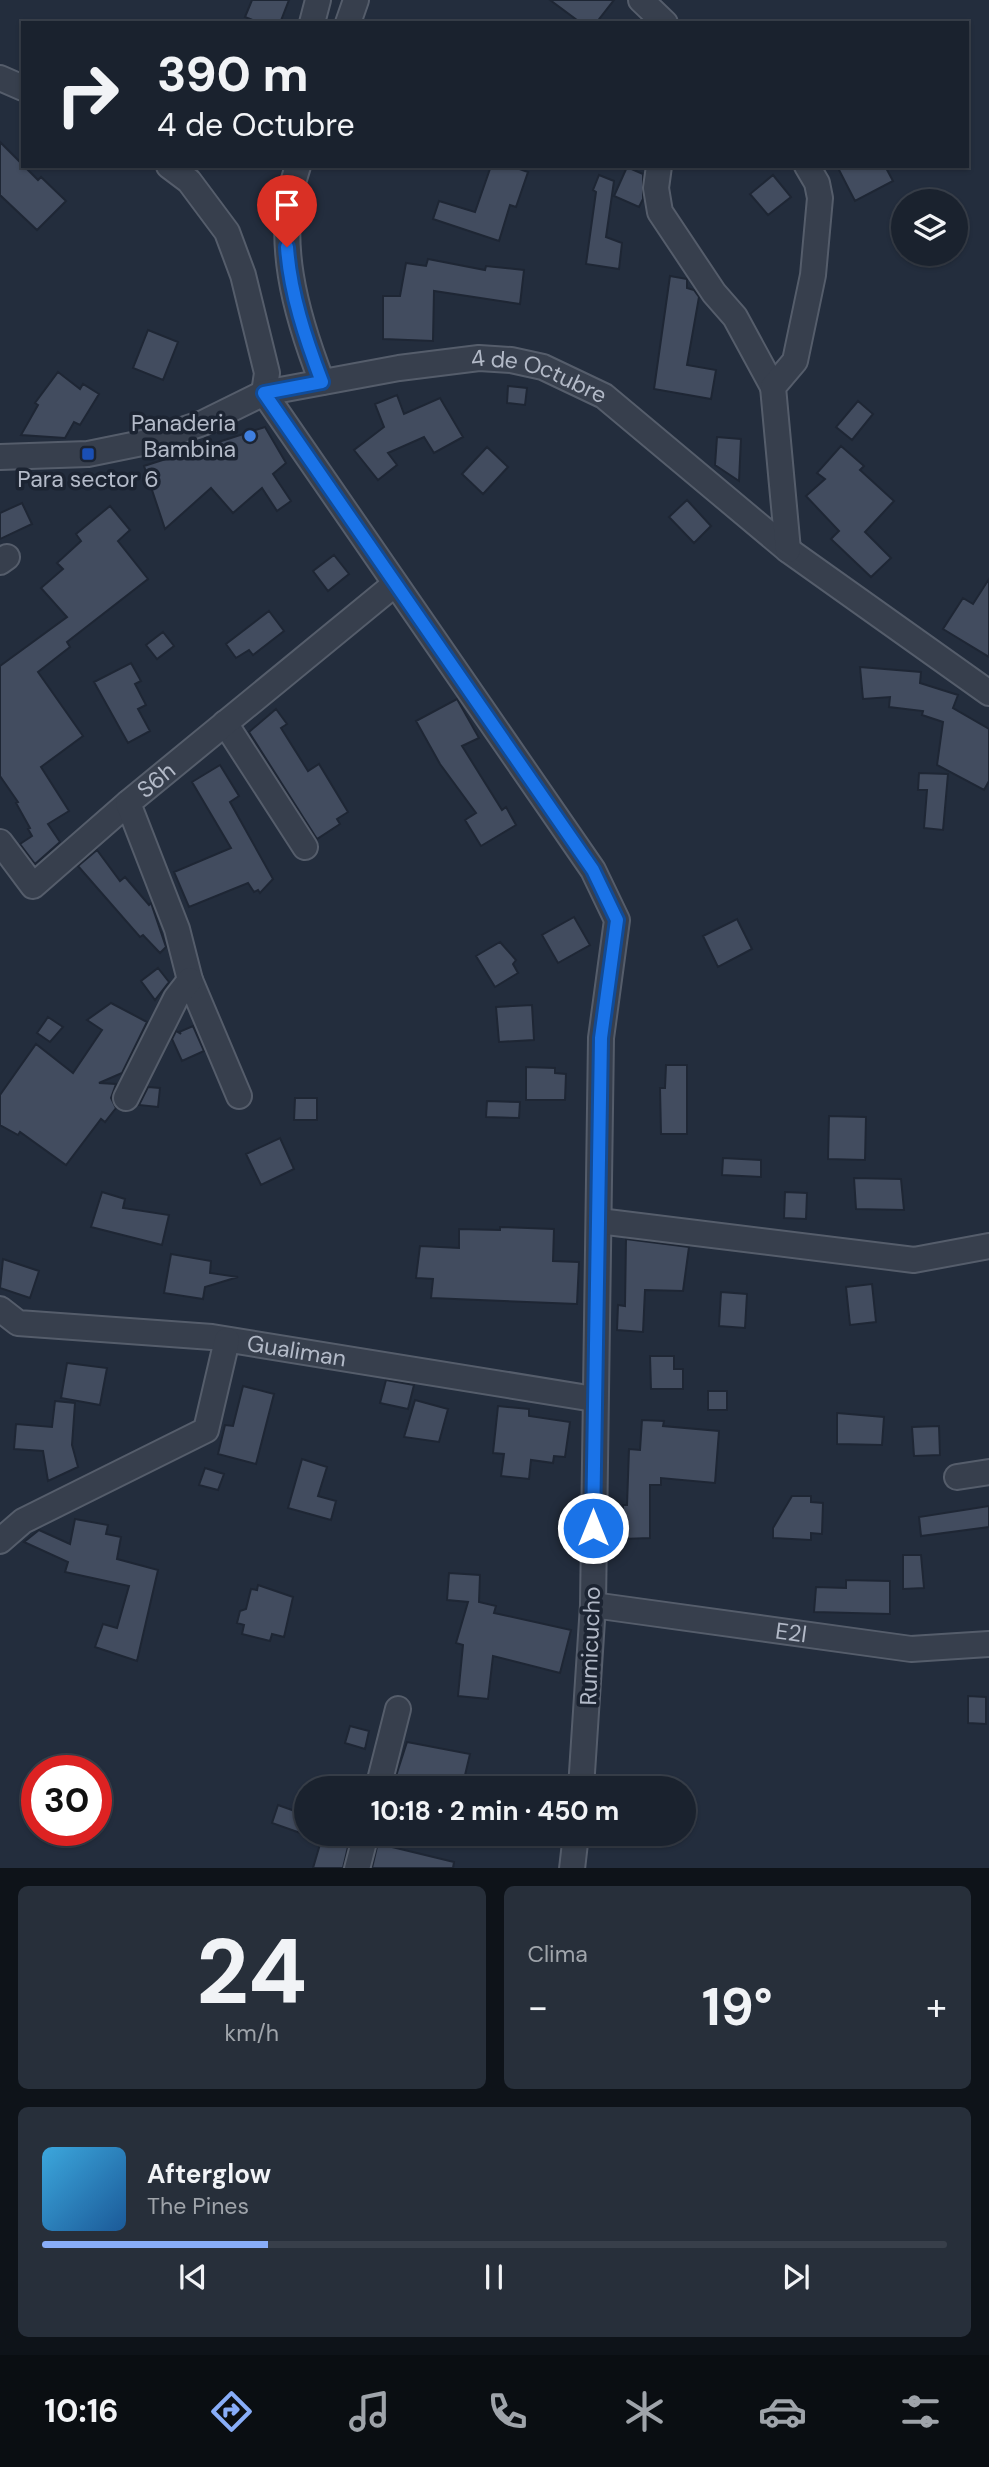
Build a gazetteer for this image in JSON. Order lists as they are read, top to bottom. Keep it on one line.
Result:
{"streets":{"street":["4 de Octubre","S6h","Gualiman","E2l","Rumicucho"]},"crossings":[["4 de Octubre","Rumicucho"],["S6h","Rumicucho"],["Gualiman","Rumicucho"],["E2l","Rumicucho"]],"places":{"other":["Panaderia Bambina"],"transit":["Para sector 6"]},"page":{"turn":["390 m","4 de Octubre"],"limit":"30","trip":"10:18 · 2 min · 450 m","tile":[["24","km/h"],"Clima"],"heat":["−","19°","+"],"song":["Afterglow","The Pines"],"tabs":"10:16"}}
